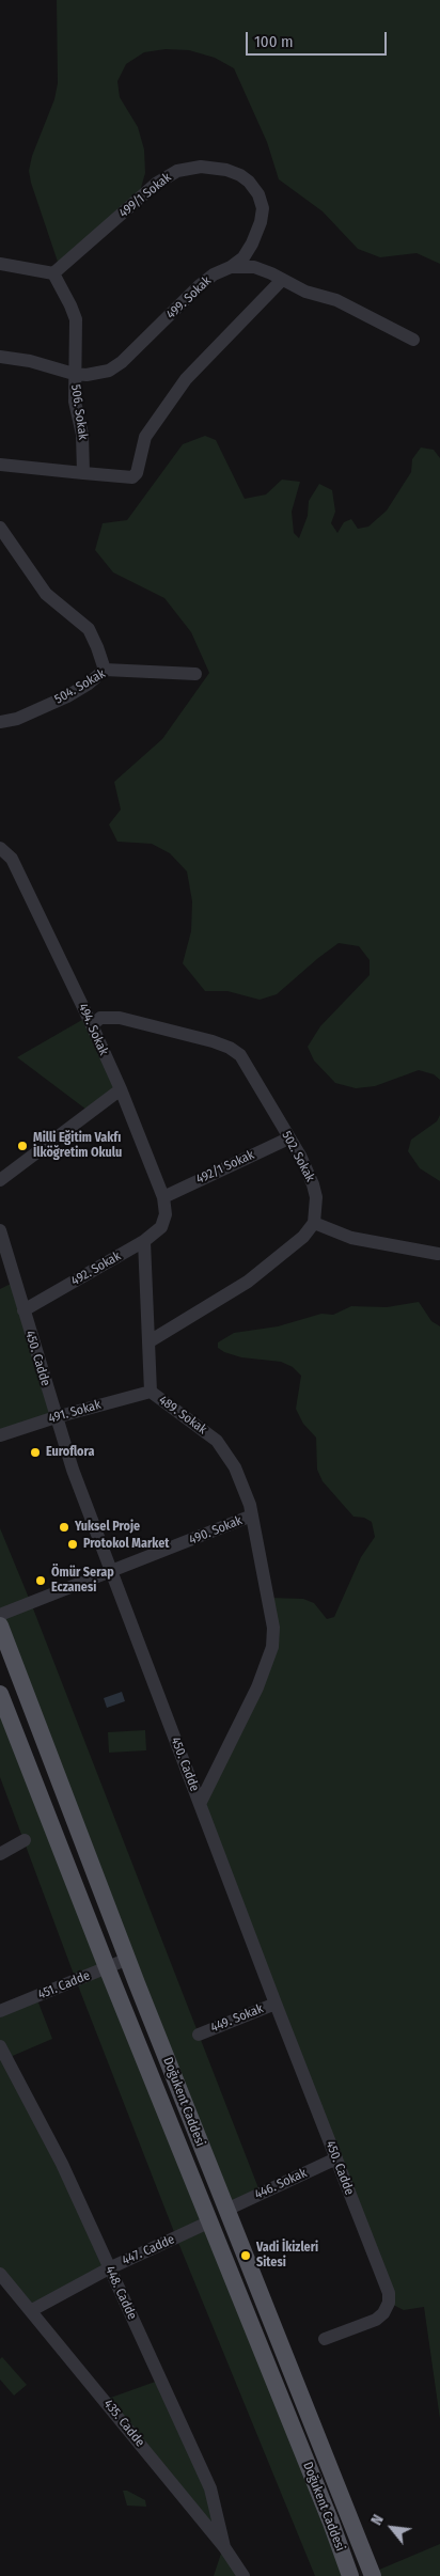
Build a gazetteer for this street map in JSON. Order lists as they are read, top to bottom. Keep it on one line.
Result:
{"streets":{"main road":["Doğukent Caddesi"],"street":["499/1 Sokak","499. Sokak","506. Sokak","504. Sokak","494. Sokak","502. Sokak","492/1 Sokak","492. Sokak","450. Cadde","491. Sokak","489. Sokak","490. Sokak","451. Cadde","449. Sokak","446. Sokak","447. Cadde","448. Cadde","435. Cadde"]},"crossings":[["499/1 Sokak","499. Sokak"],["499/1 Sokak","506. Sokak"],["499. Sokak","506. Sokak"],["494. Sokak","502. Sokak"],["494. Sokak","492/1 Sokak"],["494. Sokak","492. Sokak"],["502. Sokak","492/1 Sokak"],["492. Sokak","450. Cadde"],["492. Sokak","489. Sokak"],["450. Cadde","491. Sokak"],["450. Cadde","489. Sokak"],["450. Cadde","490. Sokak"],["450. Cadde","449. Sokak"],["450. Cadde","446. Sokak"],["491. Sokak","489. Sokak"],["489. Sokak","490. Sokak"],["451. Cadde","Doğukent Caddesi"],["Doğukent Caddesi","446. Sokak"],["Doğukent Caddesi","447. Cadde"],["447. Cadde","448. Cadde"],["447. Cadde","435. Cadde"],["448. Cadde","435. Cadde"]],"places":["Milli Eğitim Vakfı İlköğretim Okulu","Euroflora","Yuksel Proje","Protokol Market","Ömür Serap Eczanesi","Vadi İkizleri Sitesi"],"scale_bar":"100 m","north":"top left"}
